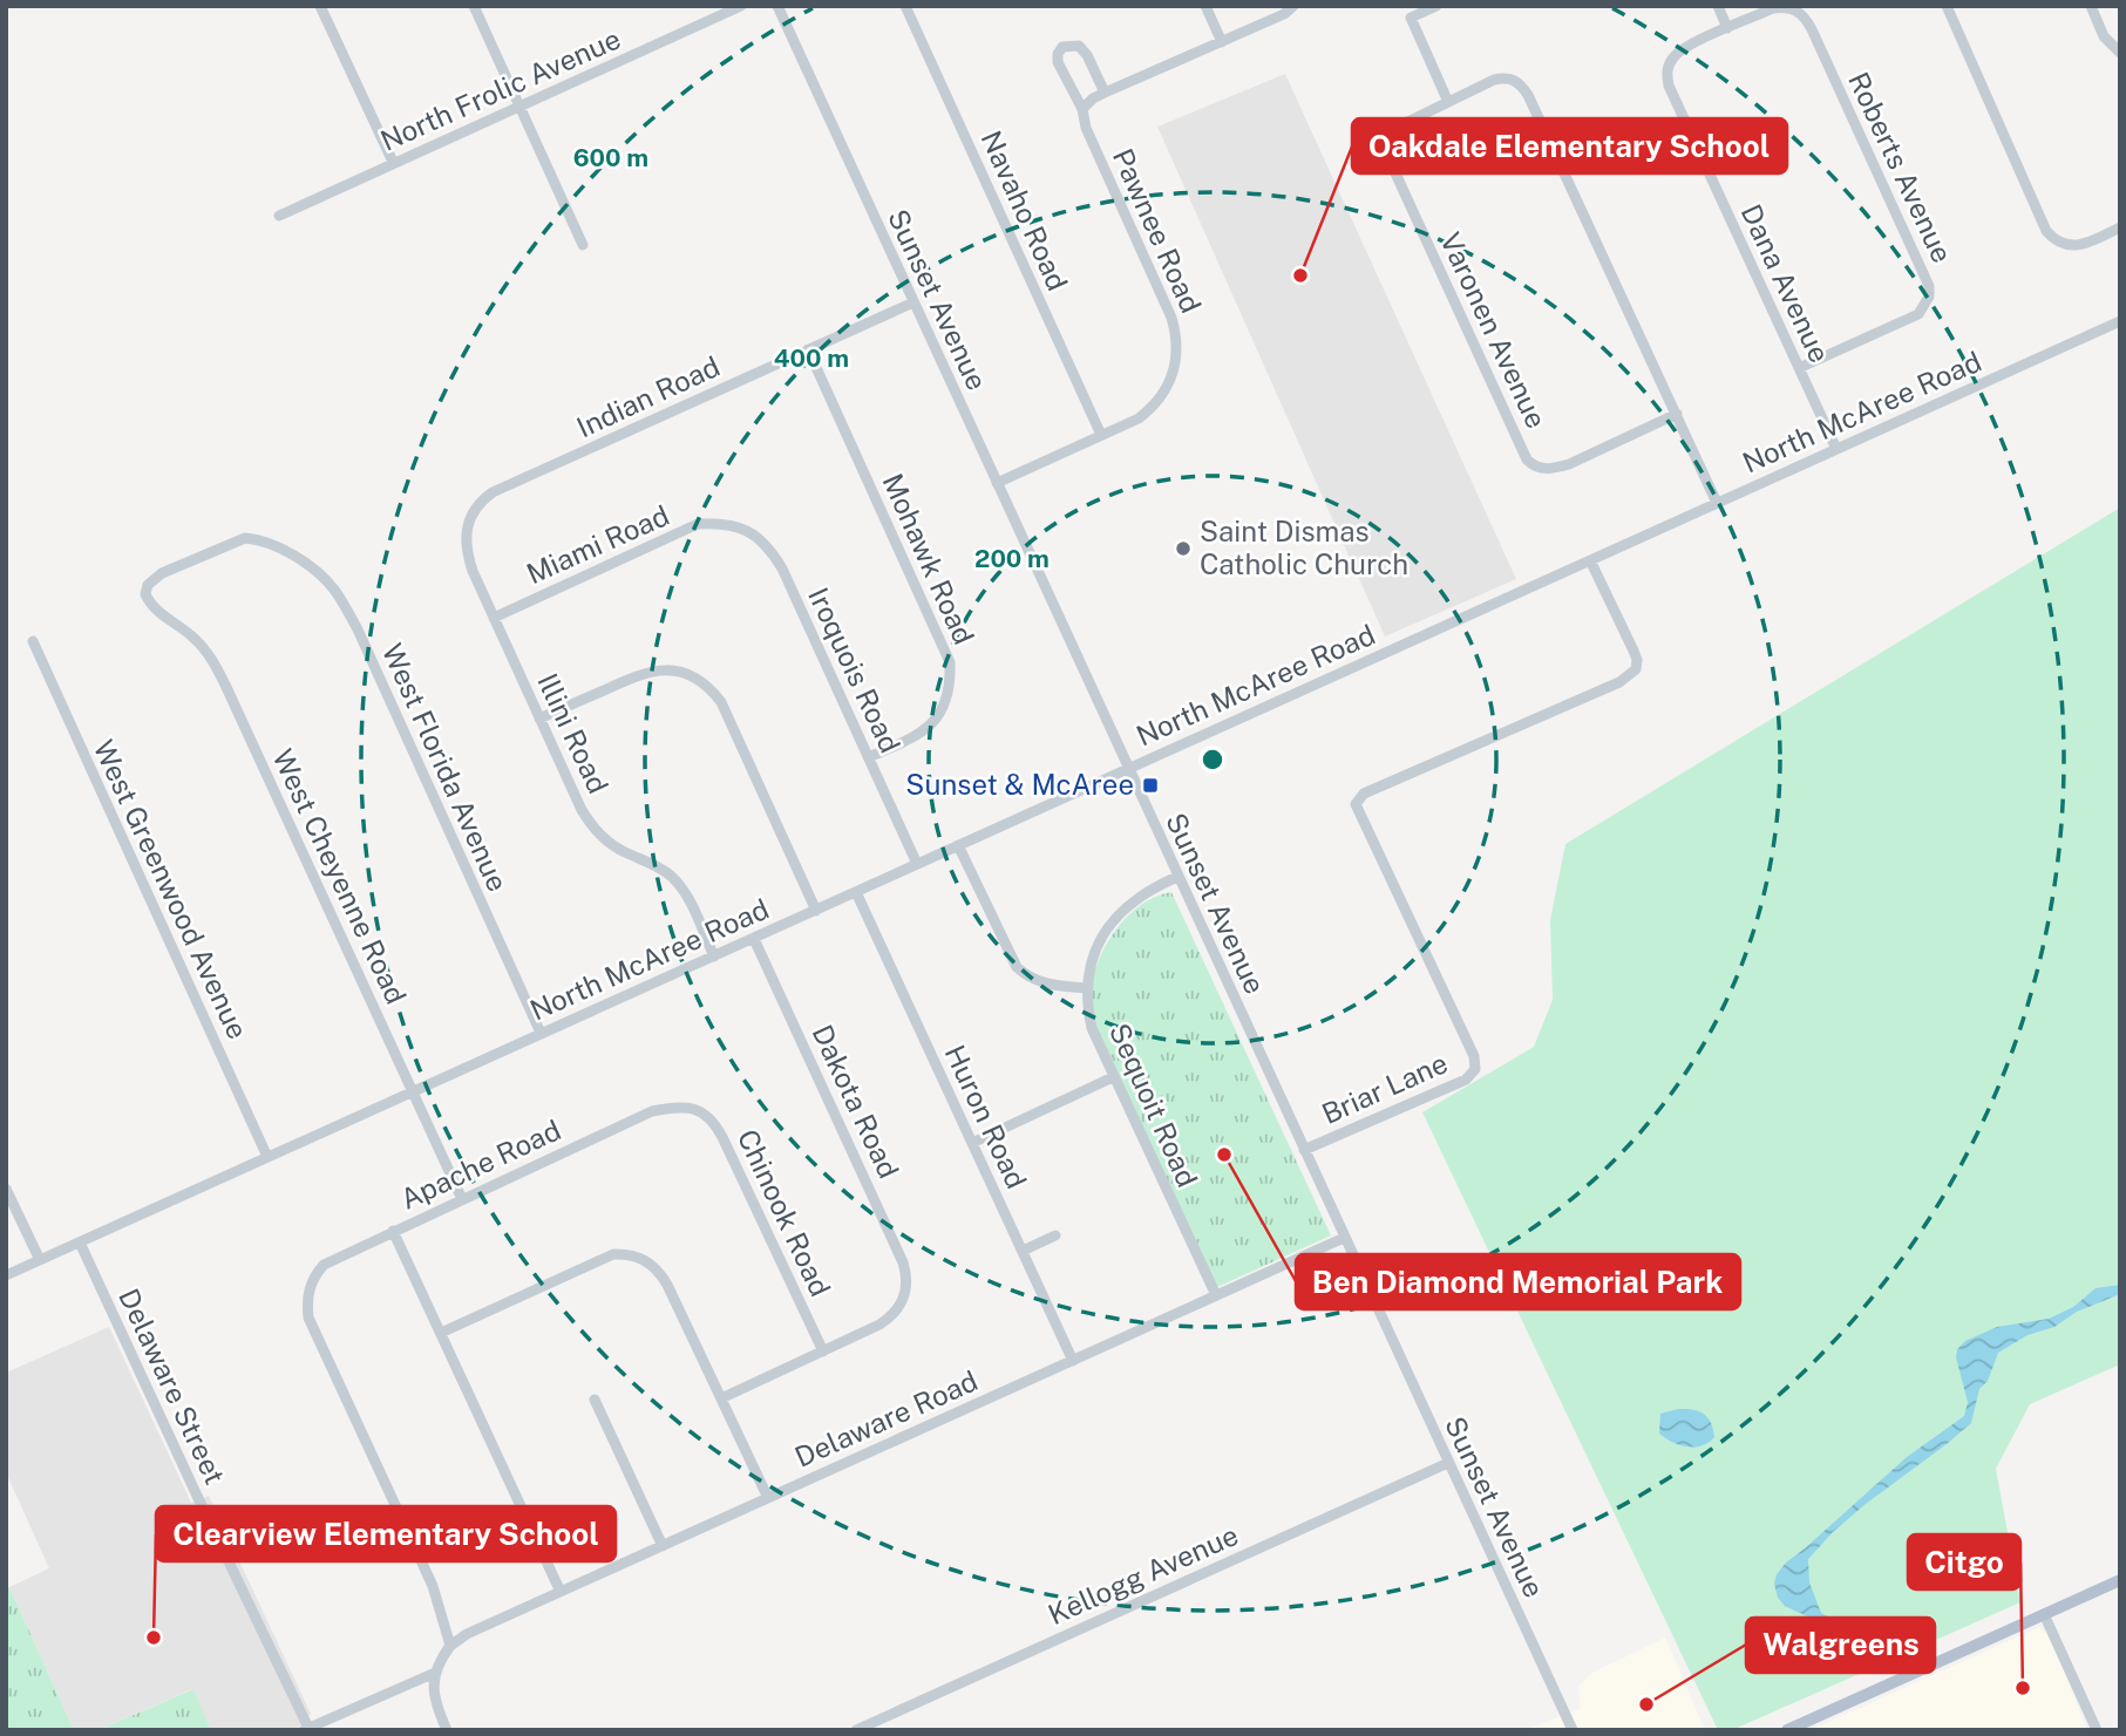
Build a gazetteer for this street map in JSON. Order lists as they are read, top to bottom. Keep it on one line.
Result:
{"streets":{"street":["North Frolic Avenue","Roberts Avenue","Navaho Road","Pawnee Road","Dana Avenue","Sunset Avenue","Varonen Avenue","Indian Road","North McAree Road","Miami Road","Mohawk Road","Iroquois Road","Illini Road","West Florida Avenue","West Cheyenne Road","West Greenwood Avenue","Briar Lane","Dakota Road","Sequoit Road","Huron Road","Apache Road","Chinook Road","Delaware Street","Delaware Road","Kellogg Avenue"]},"crossings":[["Roberts Avenue","Dana Avenue"],["Navaho Road","Pawnee Road"],["Dana Avenue","North McAree Road"],["Sunset Avenue","Indian Road"],["Sunset Avenue","North McAree Road"],["Sunset Avenue","Briar Lane"],["Sunset Avenue","Delaware Road"],["Sunset Avenue","Kellogg Avenue"],["Indian Road","Mohawk Road"],["Indian Road","Illini Road"],["North McAree Road","Iroquois Road"],["North McAree Road","Illini Road"],["North McAree Road","West Florida Avenue"],["North McAree Road","West Cheyenne Road"],["North McAree Road","West Greenwood Avenue"],["North McAree Road","Briar Lane"],["North McAree Road","Dakota Road"],["North McAree Road","Huron Road"],["North McAree Road","Delaware Street"],["Miami Road","Iroquois Road"],["Miami Road","Illini Road"],["Mohawk Road","Iroquois Road"],["West Florida Avenue","West Cheyenne Road"],["West Cheyenne Road","Apache Road"],["Dakota Road","Chinook Road"],["Sequoit Road","Delaware Road"],["Huron Road","Delaware Road"],["Apache Road","Chinook Road"],["Apache Road","Delaware Road"]],"places":{"other":["Oakdale Elementary School","Saint Dismas Catholic Church","Ben Diamond Memorial Park","Clearview Elementary School","Citgo","Walgreens"],"transit":["Sunset & McAree"]},"rings":["600 m","400 m","200 m"]}
